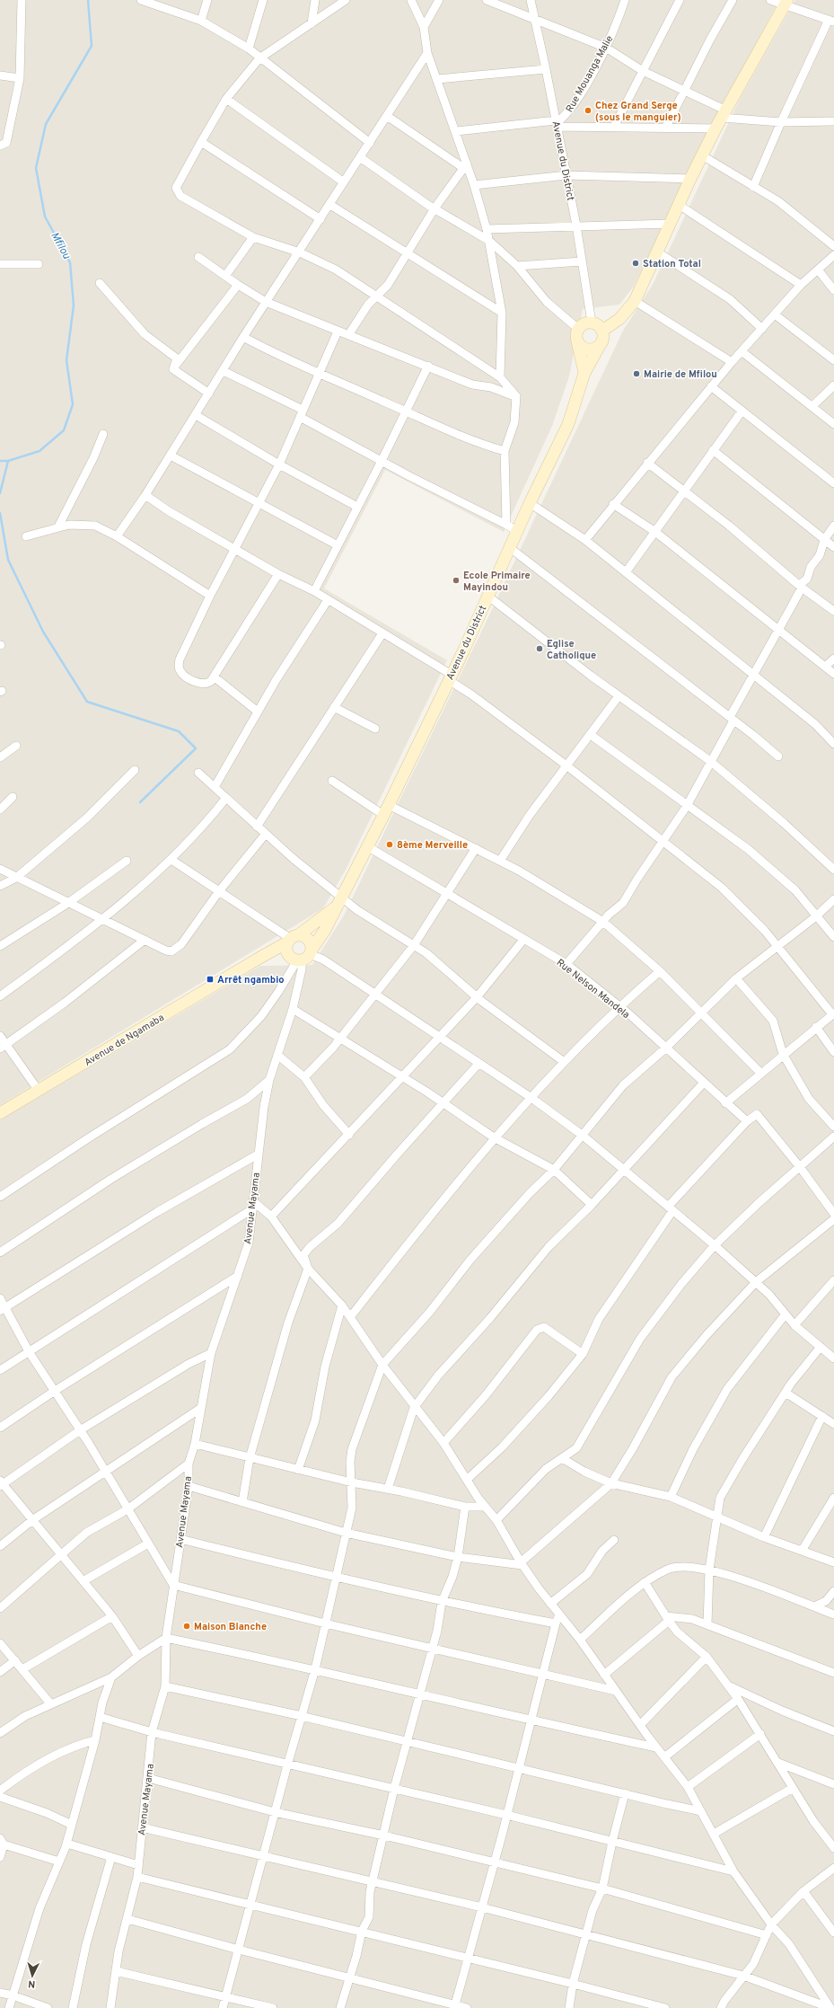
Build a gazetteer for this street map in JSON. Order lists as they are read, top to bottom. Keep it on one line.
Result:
{"streets":{"street":["Rue Mouanga Malie","Avenue du District","Rue Nelson Mandela","Avenue de Ngamaba","Avenue Mayama"]},"crossings":[["Rue Mouanga Malie","Avenue du District"],["Avenue du District","Rue Nelson Mandela"],["Avenue du District","Avenue de Ngamaba"],["Avenue du District","Avenue Mayama"],["Avenue de Ngamaba","Avenue Mayama"]],"water":["Mfilou"],"places":{"other":["Chez Grand Serge (sous le manguier)","Station Total","Mairie de Mfilou","Ecole Primaire Mayindou","Eglise Catholique","8ème Merveille","Maison Blanche"],"transit":["Arrêt ngambio"]},"north":"bottom"}
